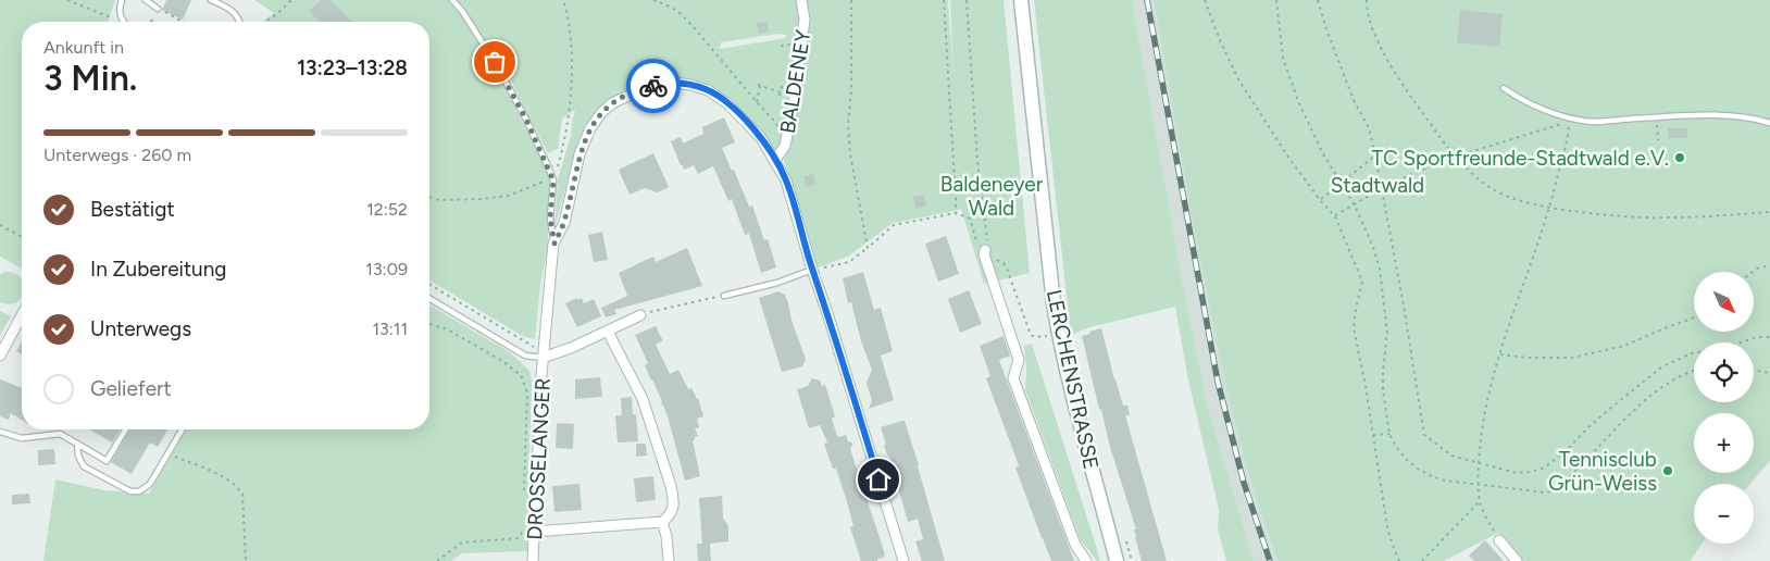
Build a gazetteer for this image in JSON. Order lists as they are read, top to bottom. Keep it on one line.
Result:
{"streets":{"main road":["LERCHENSTRASSE"],"street":["BALDENEY","DROSSELANGER"]},"crossings":[["BALDENEY","DROSSELANGER"]],"parks":["Baldeneyer Wald","Stadtwald"],"places":["TC Sportfreunde-Stadtwald e.V.","Tennisclub Grün-Weiss"],"north":"bottom right","page":{"heading":["3 Min.","Ankunft in","13:23–13:28"],"bar":"Unterwegs · 260 m","list":[["Bestätigt","12:52"],["In Zubereitung","13:09"],["Unterwegs","13:11"],"Geliefert"],"map_buttons":["+","−"]}}
